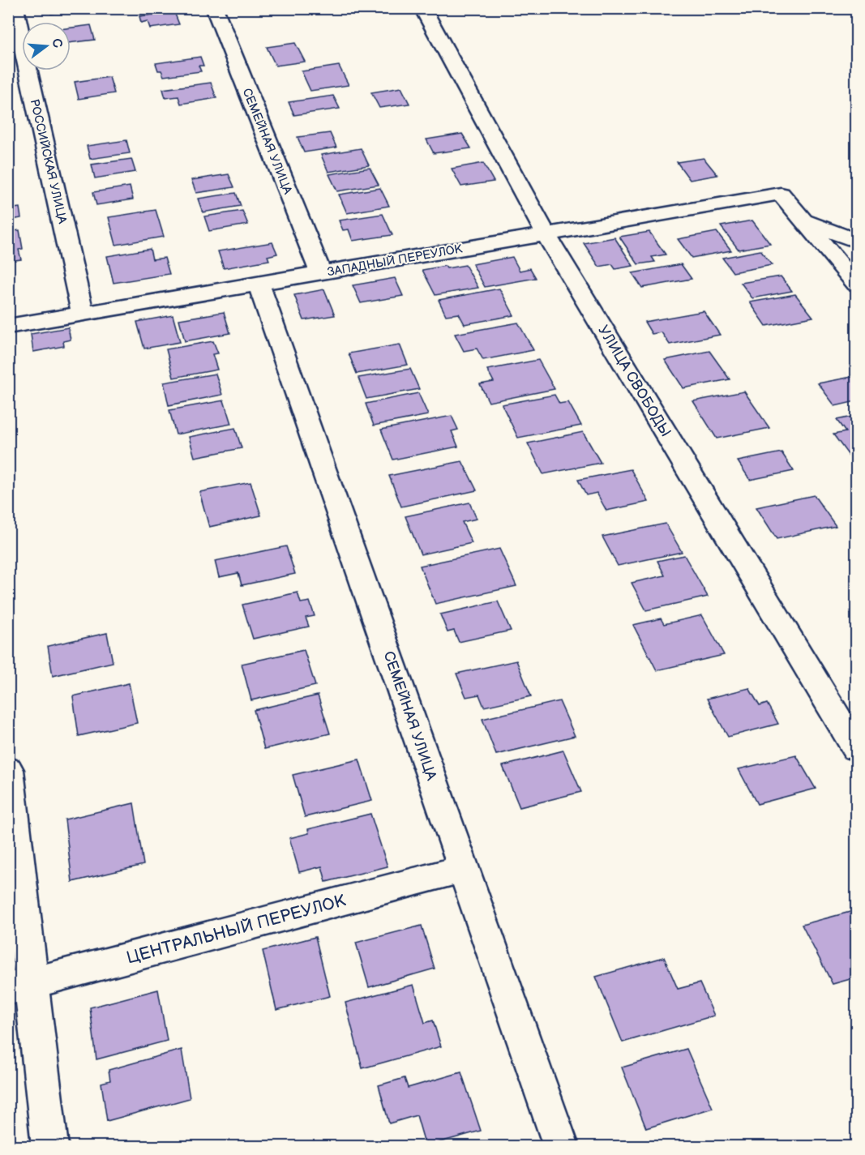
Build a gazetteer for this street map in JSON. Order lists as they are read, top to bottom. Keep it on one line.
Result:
{"streets":{"street":["СЕМЕЙНАЯ УЛИЦА","РОССИЙСКАЯ УЛИЦА","ЗАПАДНЫЙ ПЕРЕУЛОК","УЛИЦА СВОБОДЫ","ЦЕНТРАЛЬНЫЙ ПЕРЕУЛОК"]},"crossings":[["СЕМЕЙНАЯ УЛИЦА","ЗАПАДНЫЙ ПЕРЕУЛОК"],["СЕМЕЙНАЯ УЛИЦА","ЦЕНТРАЛЬНЫЙ ПЕРЕУЛОК"],["РОССИЙСКАЯ УЛИЦА","ЗАПАДНЫЙ ПЕРЕУЛОК"],["ЗАПАДНЫЙ ПЕРЕУЛОК","УЛИЦА СВОБОДЫ"]],"north":"right"}
